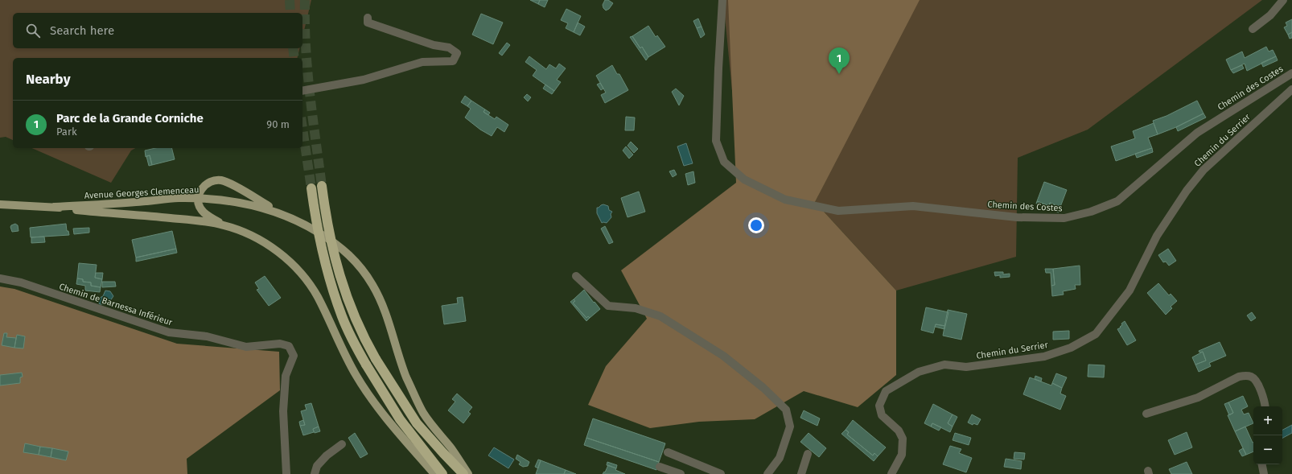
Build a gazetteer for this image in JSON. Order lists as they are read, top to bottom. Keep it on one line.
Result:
{"streets":{"main road":["Avenue Georges Clemenceau"],"street":["Chemin des Costes","Chemin du Serrier","Chemin de Barnessa Inférieur"]},"page":{"search":"Search here","pins":"1","heading":"Nearby","list":[{"mark":"1","name":"Parc de la Grande Corniche","note":"Park","value":"90 m"}],"map_buttons":["+","−"]}}
